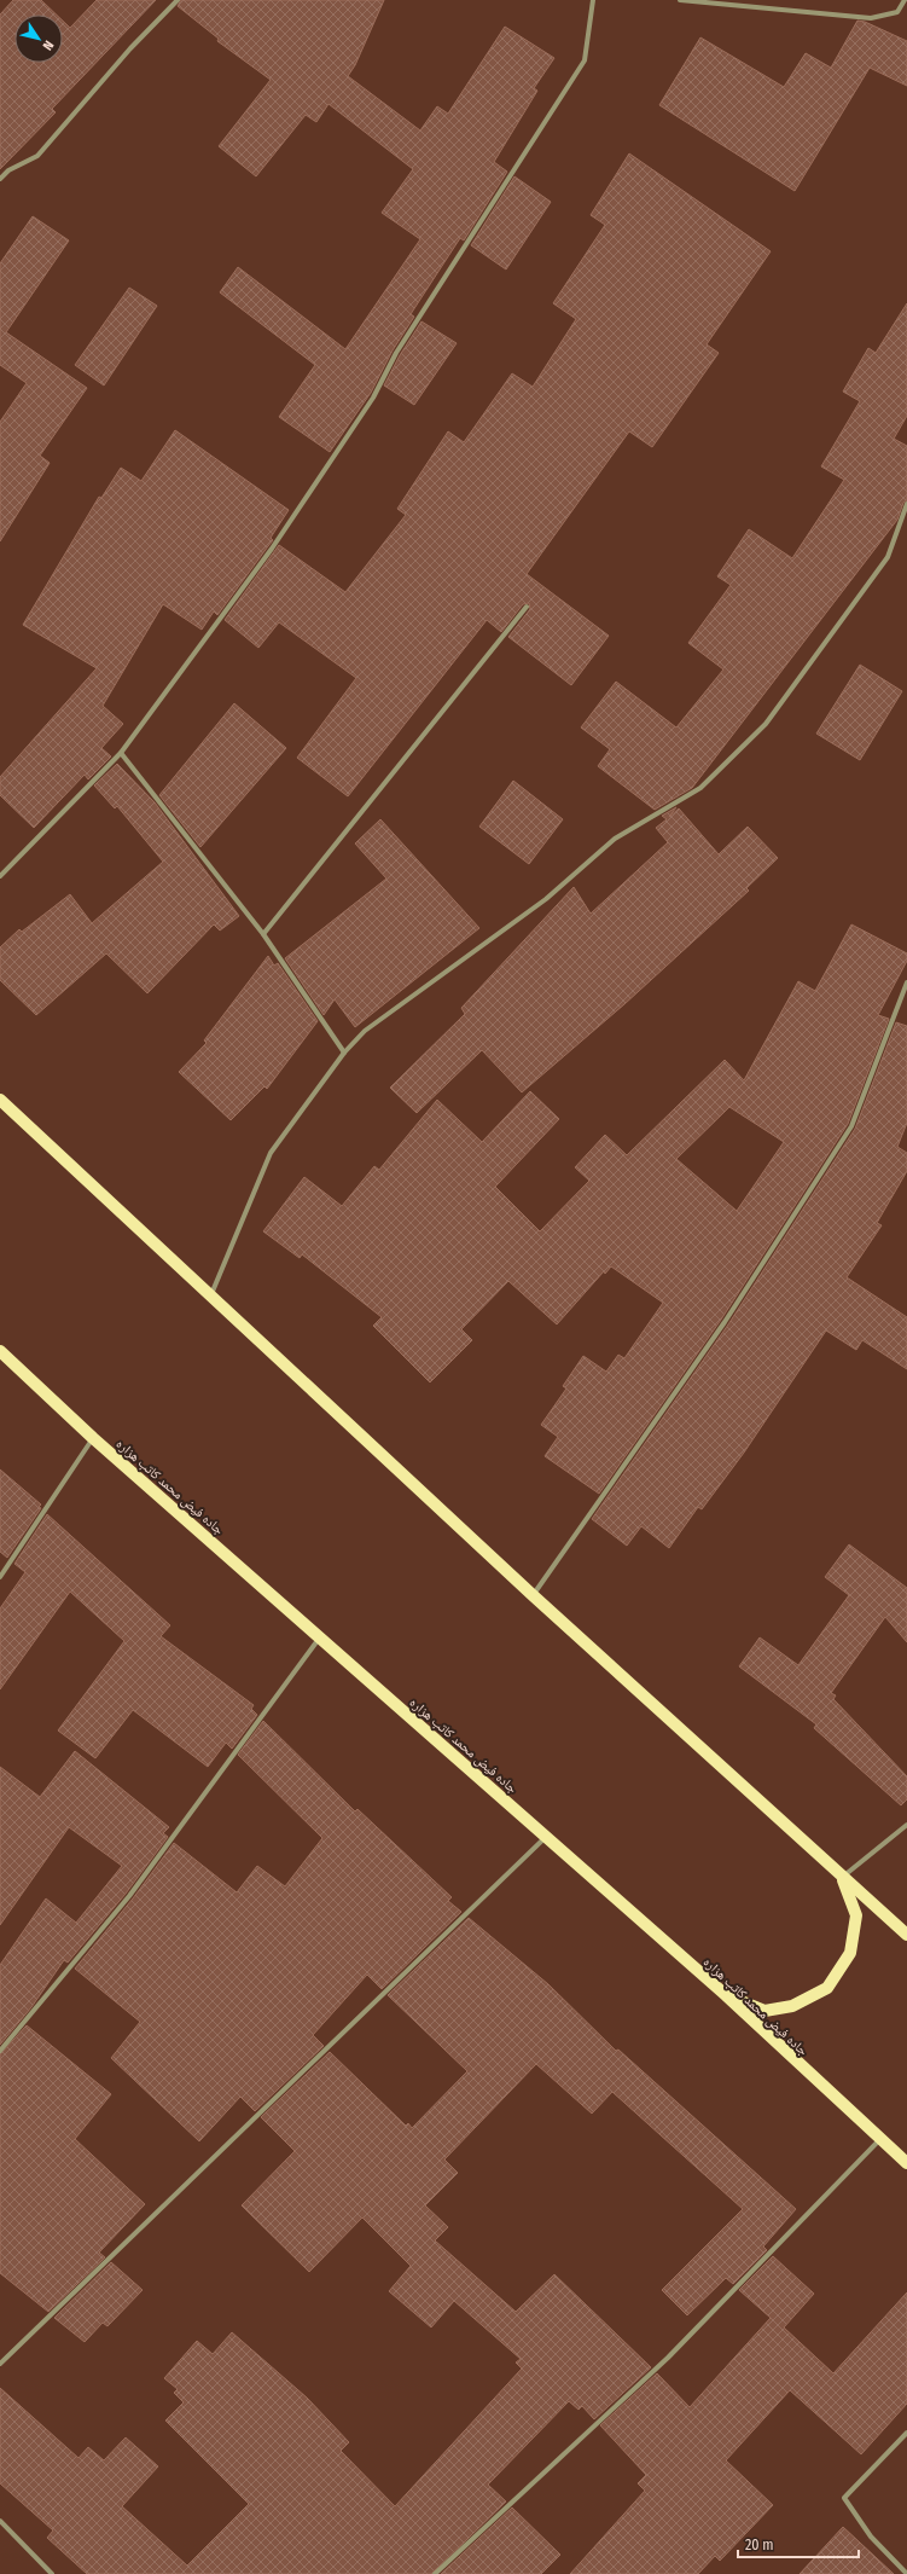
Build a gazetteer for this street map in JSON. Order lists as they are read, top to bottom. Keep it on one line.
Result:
{"streets":{"main road":["جاده فیض محمد کاتب هزاره"]},"scale_bar":"20 m","north":"bottom right"}
